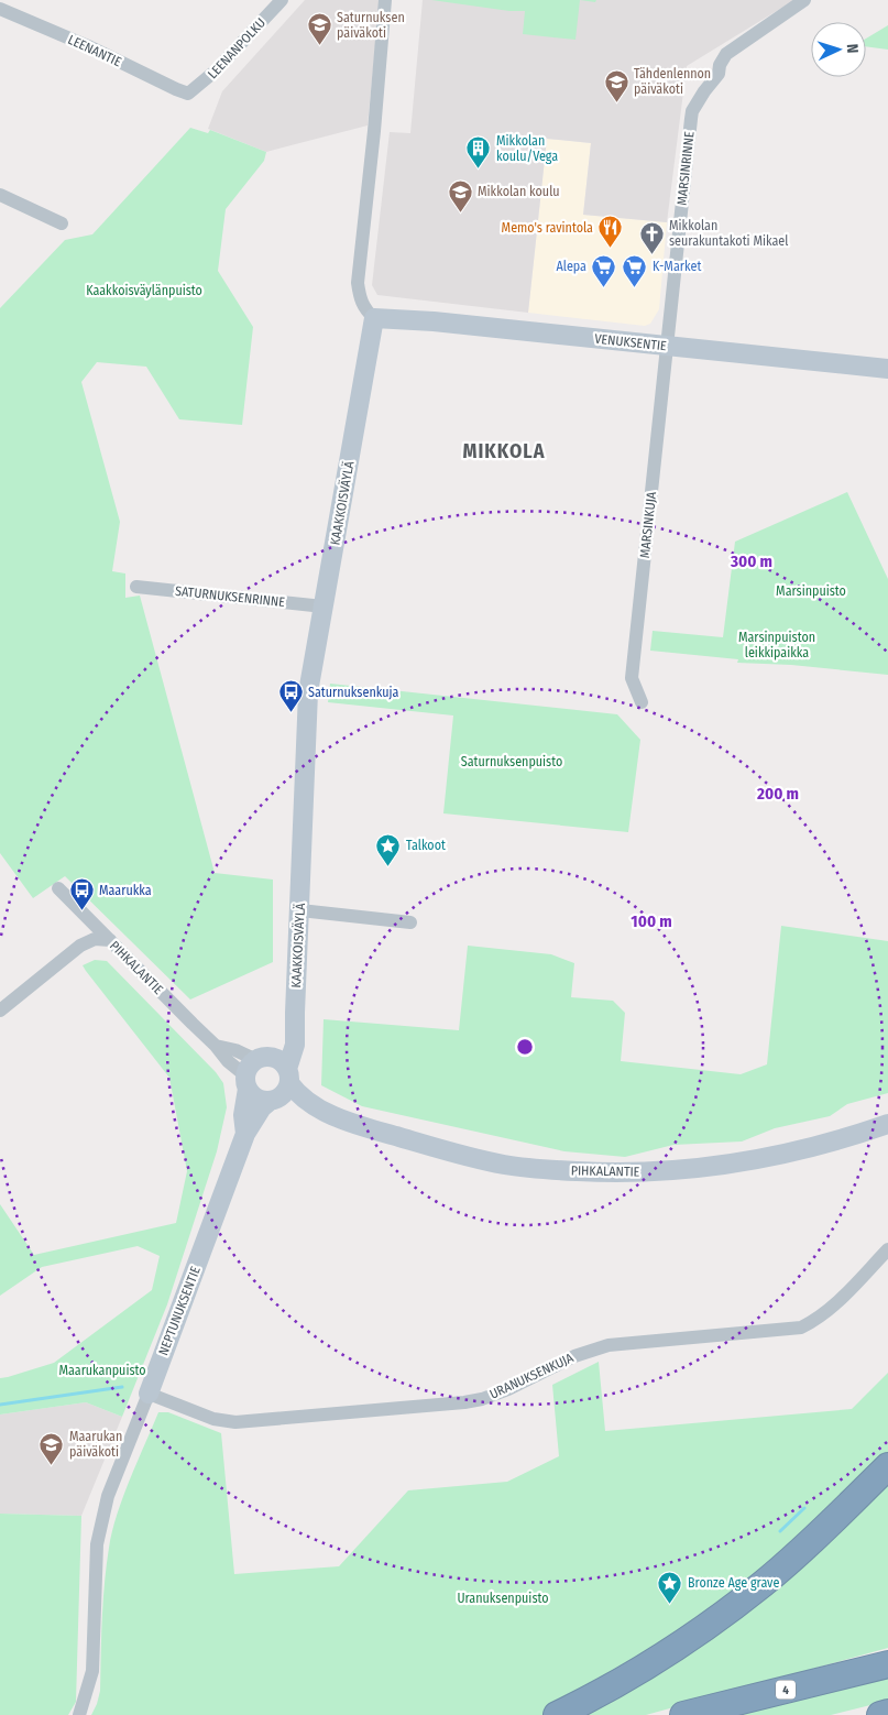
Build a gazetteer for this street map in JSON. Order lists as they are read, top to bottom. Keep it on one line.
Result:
{"streets":{"highway":["4"],"street":["LEENANPOLKU","LEENANTIE","MARSINRINNE","VENUKSENTIE","KAAKKOISVÄYLÄ","MARSINKUJA","SATURNUKSENRINNE","PIHKALANTIE","NEPTUNUKSENTIE","URANUKSENKUJA"]},"crossings":[["LEENANPOLKU","LEENANTIE"],["MARSINRINNE","VENUKSENTIE"],["MARSINRINNE","MARSINKUJA"],["VENUKSENTIE","KAAKKOISVÄYLÄ"],["VENUKSENTIE","MARSINKUJA"],["KAAKKOISVÄYLÄ","SATURNUKSENRINNE"],["KAAKKOISVÄYLÄ","PIHKALANTIE"],["KAAKKOISVÄYLÄ","NEPTUNUKSENTIE"],["PIHKALANTIE","NEPTUNUKSENTIE"],["NEPTUNUKSENTIE","URANUKSENKUJA"]],"districts":["MIKKOLA"],"parks":["Kaakkoisväylänpuisto","Marsinpuisto","Marsinpuiston leikkipaikka","Saturnuksenpuisto","Maarukanpuisto","Uranuksenpuisto"],"places":{"school or university":["Saturnuksen päiväkoti","Tähdenlennon päiväkoti","Mikkolan koulu","Maarukan päiväkoti"],"building":["Mikkolan koulu/Vega"],"restaurant":["Memo's ravintola"],"church":["Mikkolan seurakuntakoti Mikael"],"supermarket":["Alepa","K-Market"],"bus stop":["Saturnuksenkuja","Maarukka"],"place":["Talkoot","Bronze Age grave"]},"north":"right","rings":["300 m","200 m","100 m"]}
